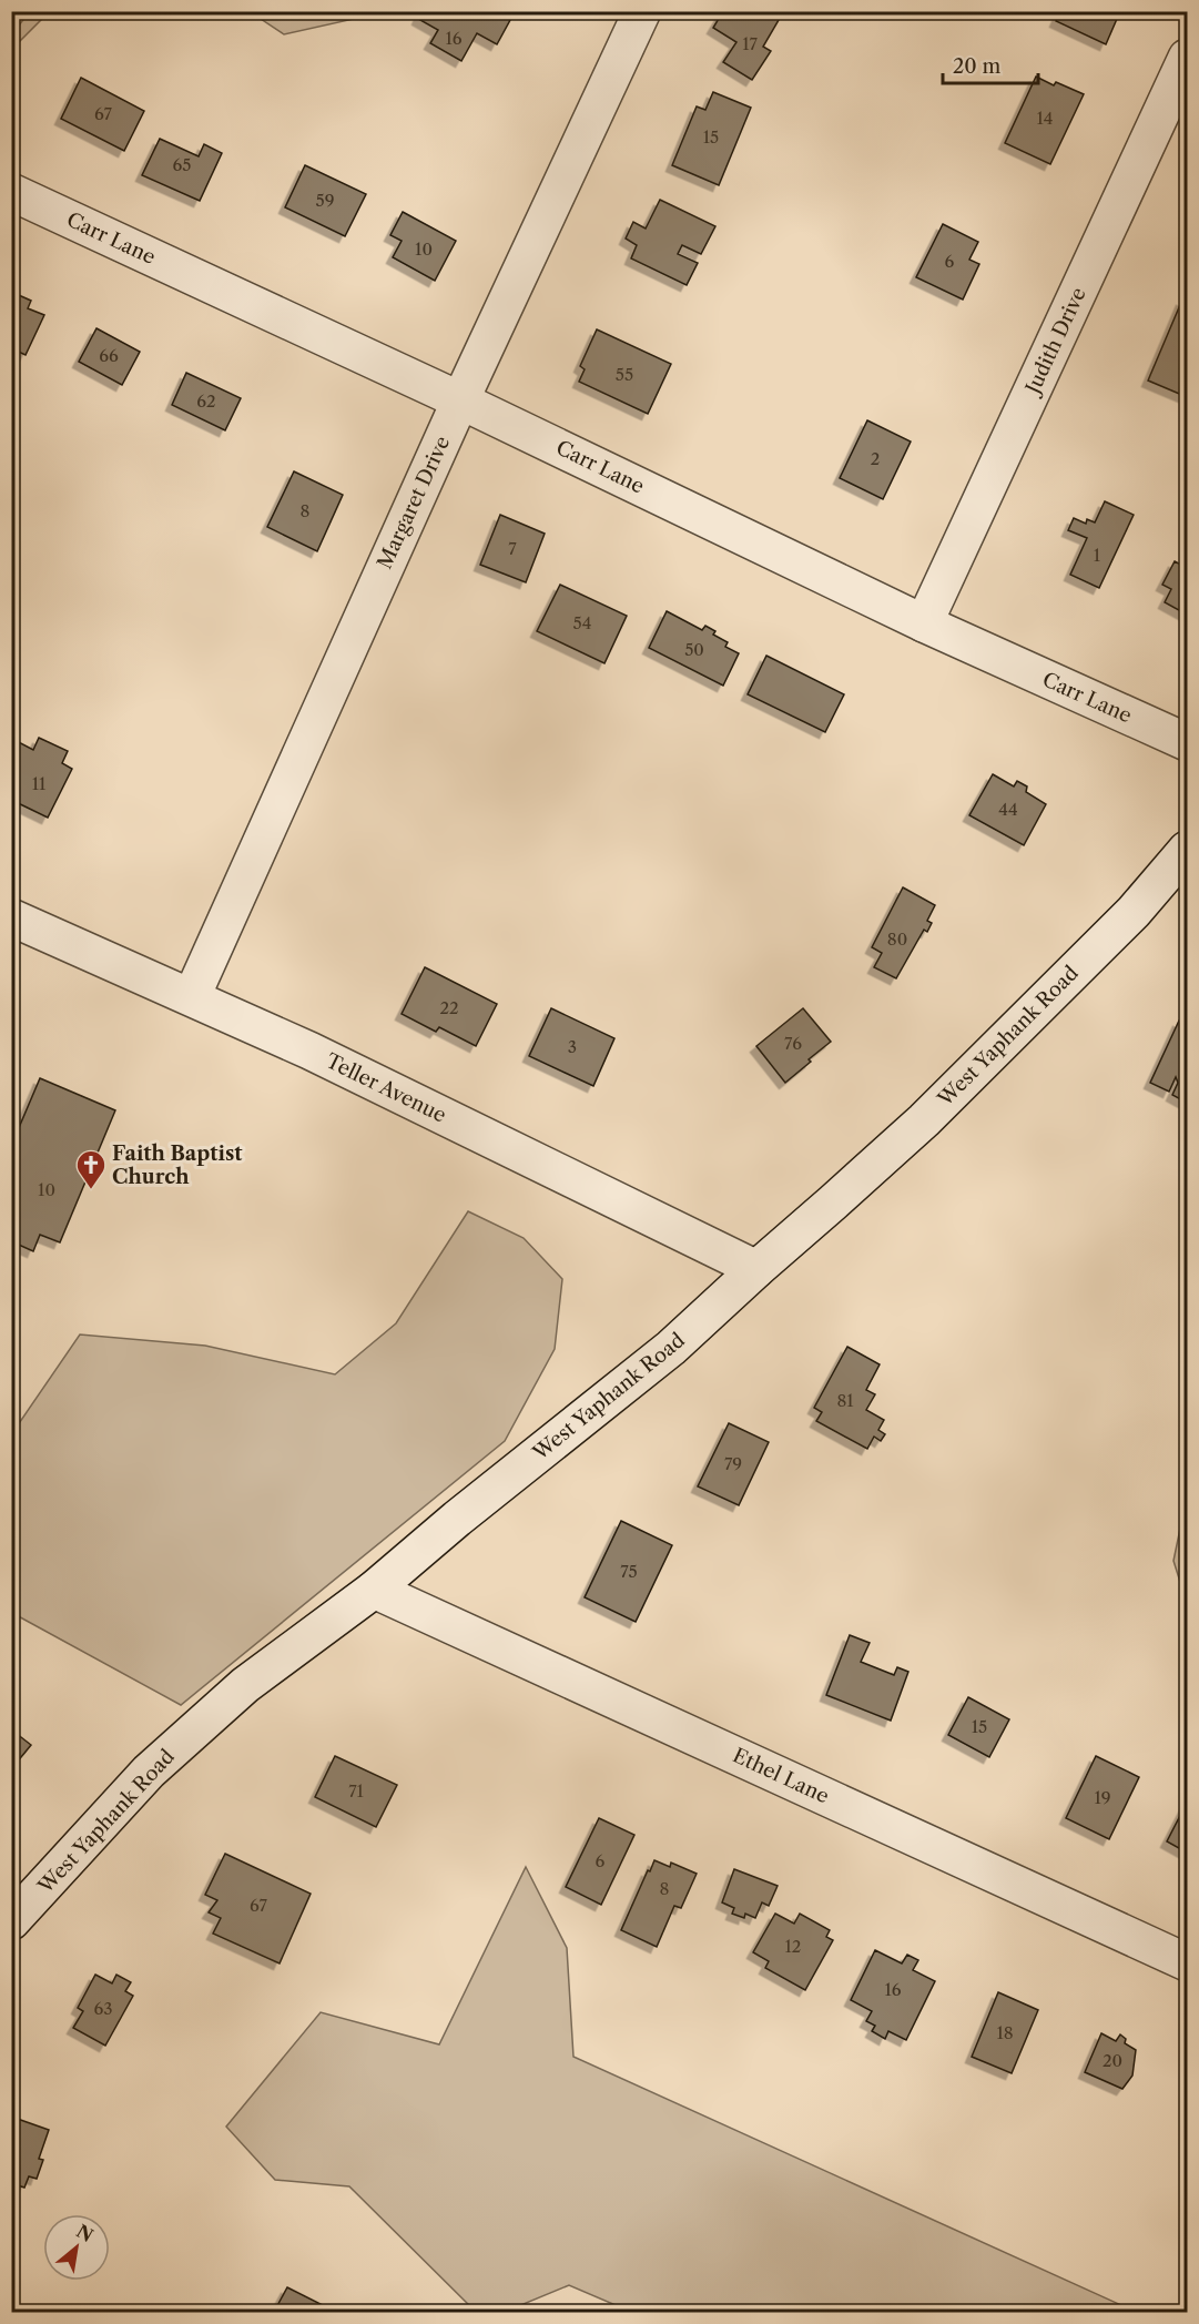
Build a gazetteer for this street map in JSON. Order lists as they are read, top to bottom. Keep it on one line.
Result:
{"streets":{"street":["Carr Lane","Judith Drive","Margaret Drive","West Yaphank Road","Teller Avenue","Ethel Lane"]},"crossings":[["Carr Lane","Judith Drive"],["Carr Lane","Margaret Drive"],["Margaret Drive","Teller Avenue"],["West Yaphank Road","Teller Avenue"],["West Yaphank Road","Ethel Lane"]],"places":{"church":["Faith Baptist Church"]},"house_numbers":["16","17","67","14","15","65","59","10","6","66","55","62","2","8","7","1","54","50","11","44","80","22","76","3","10","81","79","75","15","71","19","6","8","67","12","16","63","18","20"],"scale_bar":"20 m","north":"top right"}
